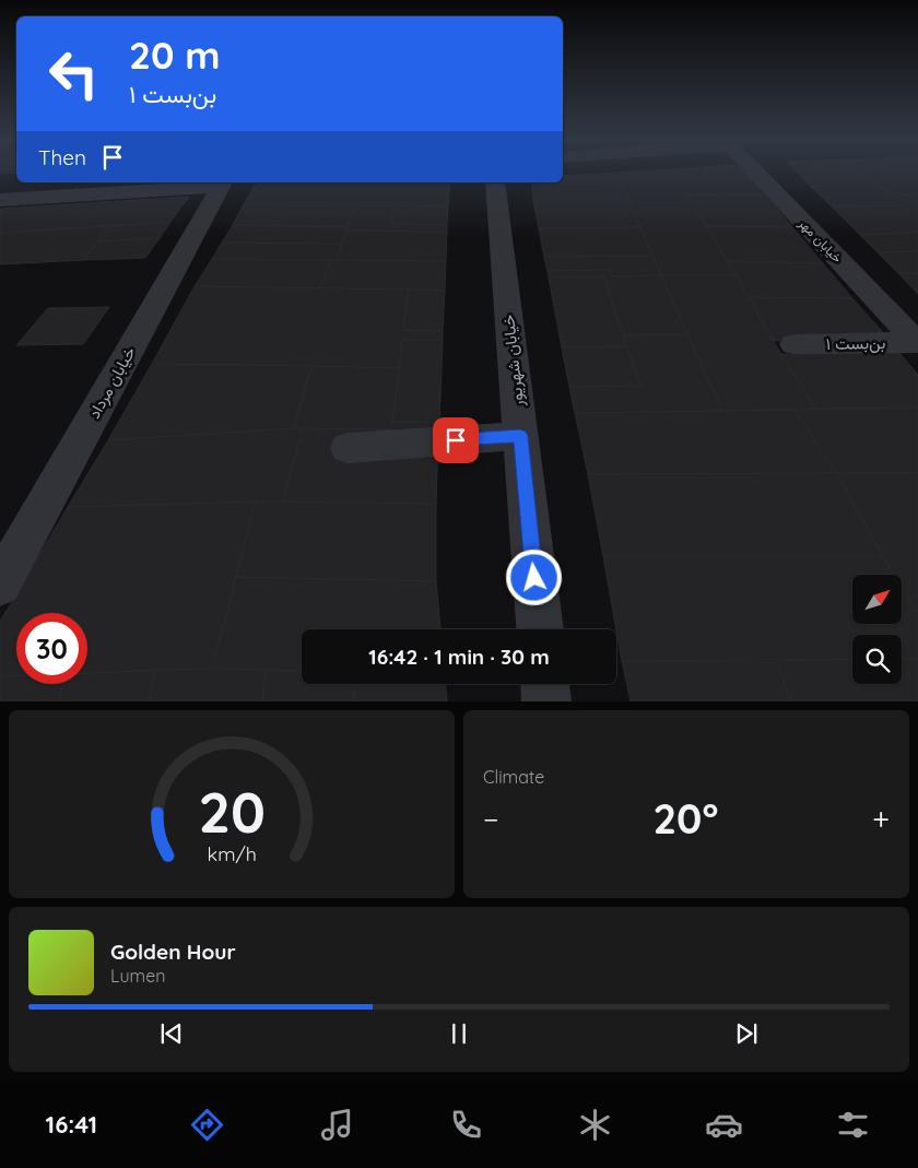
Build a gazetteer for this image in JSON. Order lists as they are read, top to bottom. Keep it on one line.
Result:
{"streets":{"street":["خیابان مهر","بن‌بست ۱","خیابان شهریور","خیابان مرداد"]},"crossings":[["خیابان مهر","بن‌بست ۱"]],"north":"top right","page":{"turn":["20 m","بن‌بست ۱"],"then":"Then","limit":"30","trip":"16:42 · 1 min · 30 m","tile":"Climate","heat":["−","20°","+"],"song":["Golden Hour","Lumen"],"tabs":"16:41","gauge":["20","km/h"]}}
